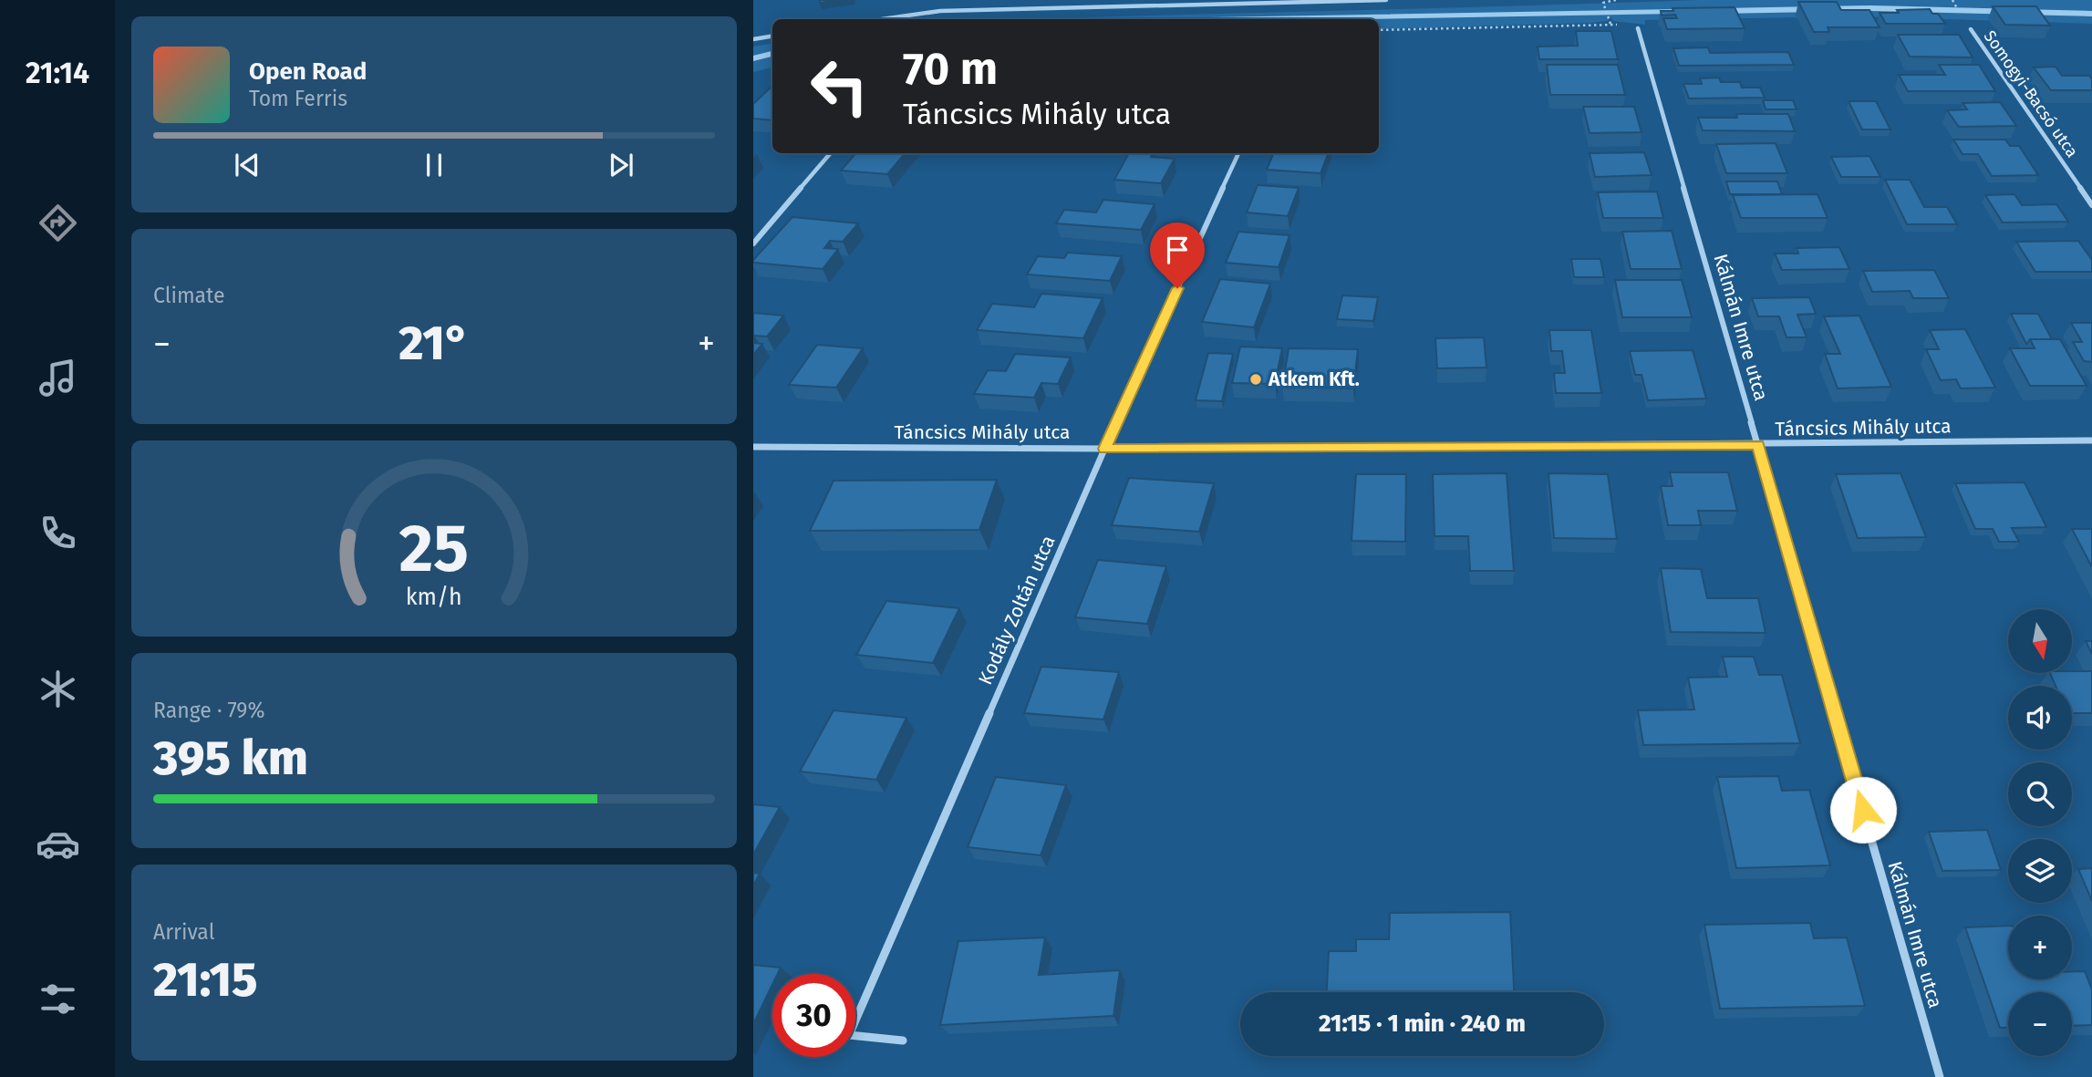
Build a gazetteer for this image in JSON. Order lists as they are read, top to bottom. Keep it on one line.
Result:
{"streets":{"street":["Somogyi-Bacsó utca","Kálmán Imre utca","Táncsics Mihály utca","Kodály Zoltán utca"]},"crossings":[["Kálmán Imre utca","Táncsics Mihály utca"],["Táncsics Mihály utca","Kodály Zoltán utca"]],"places":["Atkem Kft."],"north":"bottom","page":{"tabs":"21:14","turn":["70 m","Táncsics Mihály utca"],"song":["Open Road","Tom Ferris"],"tile":["Climate",["Range · 79%","395 km"],["Arrival","21:15"]],"heat":["−","21°","+"],"map_buttons":["+","−"],"limit":"30","trip":"21:15 · 1 min · 240 m","gauge":["25","km/h"]}}
